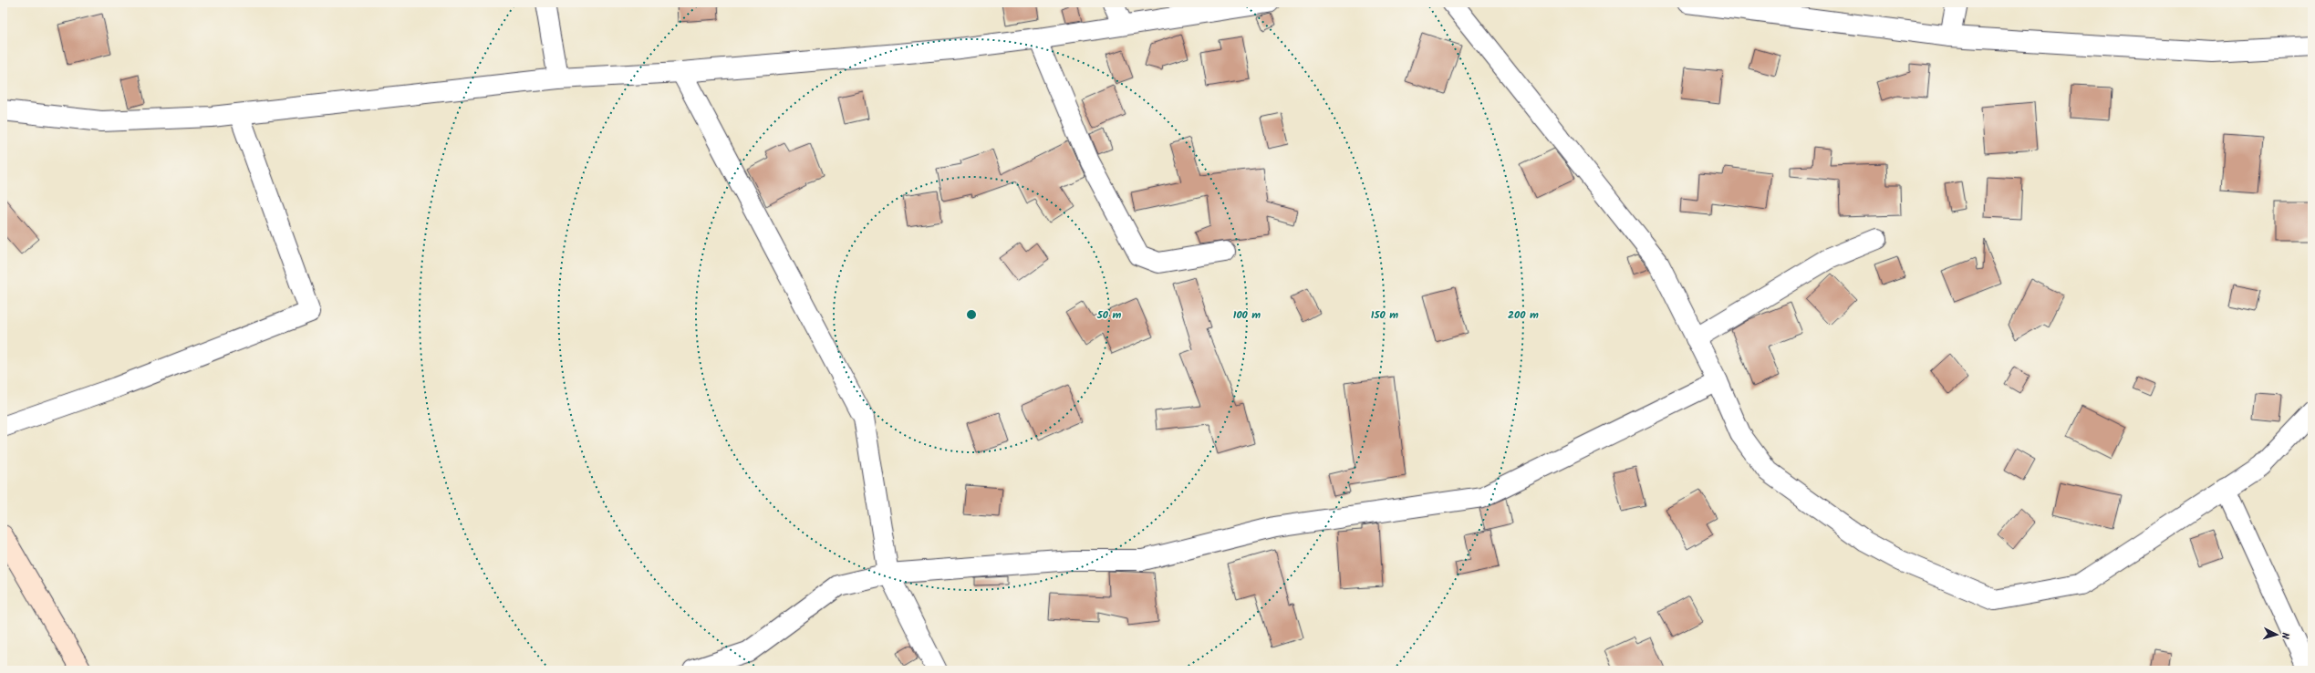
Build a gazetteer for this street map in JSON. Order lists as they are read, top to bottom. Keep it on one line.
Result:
{"north":"right","rings":["50 m","100 m","150 m","200 m"]}
